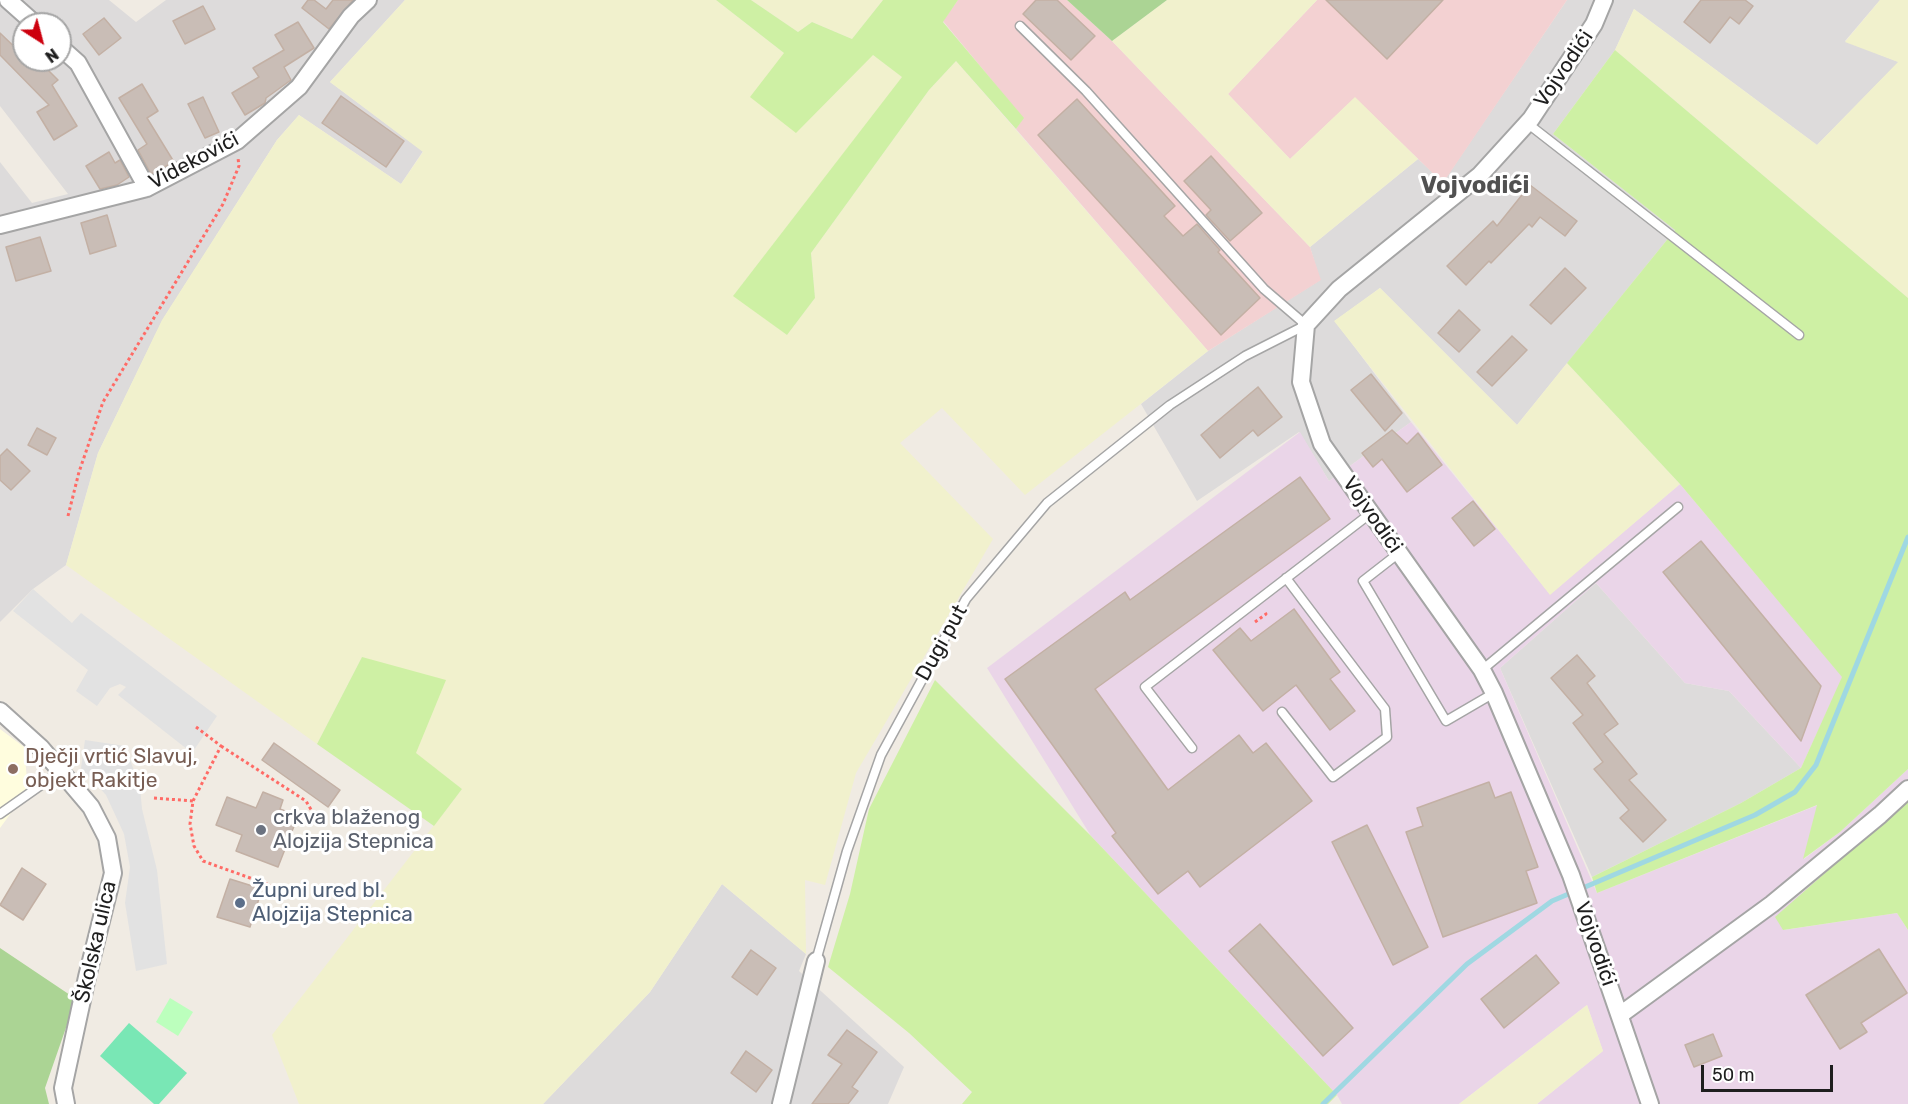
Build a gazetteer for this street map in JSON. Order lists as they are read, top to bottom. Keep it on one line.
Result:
{"streets":{"street":["Vojvodići","Videkovići","Dugi put","Školska ulica"]},"crossings":[["Vojvodići","Dugi put"]],"districts":["Vojvodići"],"places":["Dječji vrtić Slavuj, objekt Rakitje","crkva blaženog Alojzija Stepnica","Župni ured bl. Alojzija Stepnica"],"scale_bar":"50 m","north":"bottom right"}
